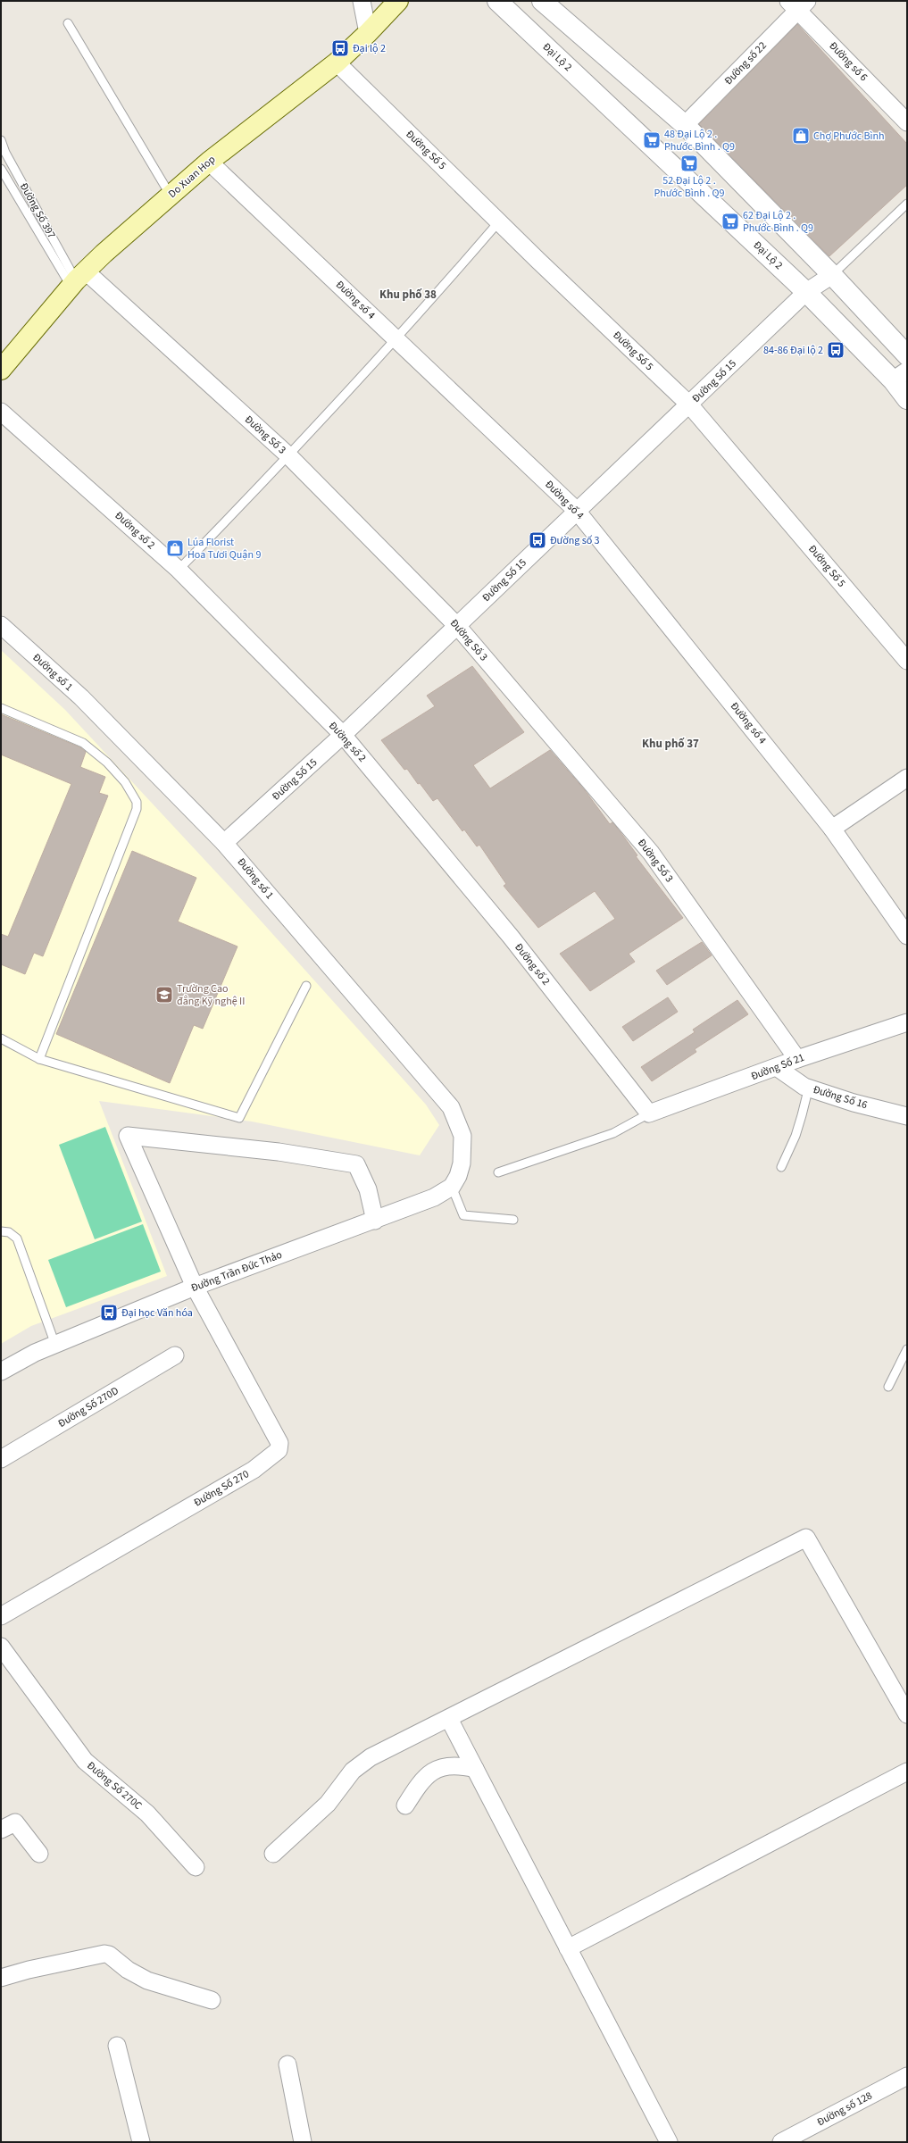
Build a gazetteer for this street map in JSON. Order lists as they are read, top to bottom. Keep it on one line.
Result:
{"streets":{"main road":["Do Xuan Hop"],"street":["Đại Lộ 2","Đường số 6","Đường số 22","Đường Số 5","Đường số 4","Đường Số 15","Đường Số 3","Đường số 2","Đường số 1","Đường Số 21","Đường Số 16","Đường Trần Đức Thảo","Đường Số 270D","Đường Số 270","Đường Số 270C","Đường số 128"],"lane":["Đường Số 397"]},"crossings":[["Đại Lộ 2","Đường Số 15"],["Đường số 6","Đường số 22"],["Đường Số 5","Do Xuan Hop"],["Đường Số 5","Đường Số 15"],["Do Xuan Hop","Đường Số 397"],["Do Xuan Hop","Đường số 4"],["Do Xuan Hop","Đường Số 3"],["Đường Số 397","Đường Số 3"],["Đường số 4","Đường Số 15"],["Đường Số 15","Đường Số 3"],["Đường Số 15","Đường số 2"],["Đường Số 15","Đường số 1"],["Đường Số 3","Đường Số 21"],["Đường số 2","Đường Số 21"],["Đường số 1","Đường Trần Đức Thảo"],["Đường Số 21","Đường Số 16"],["Đường Trần Đức Thảo","Đường Số 270"]],"districts":["Khu phố 38","Khu phố 37"],"places":{"bus stop":["Đại lộ 2","84-86 Đại lộ 2","Đường số 3","Đại học Văn hóa"],"shop":["Chợ Phước Bình","Lúa Florist Hoa Tươi Quận 9"],"supermarket":["48 Đại Lộ 2 . Phước Bình . Q9","52 Đại Lộ 2 . Phước Bình . Q9","62 Đại Lộ 2 . Phước Bình . Q9"],"school or university":["Trường Cao đẳng Kỹ nghệ II"]}}
